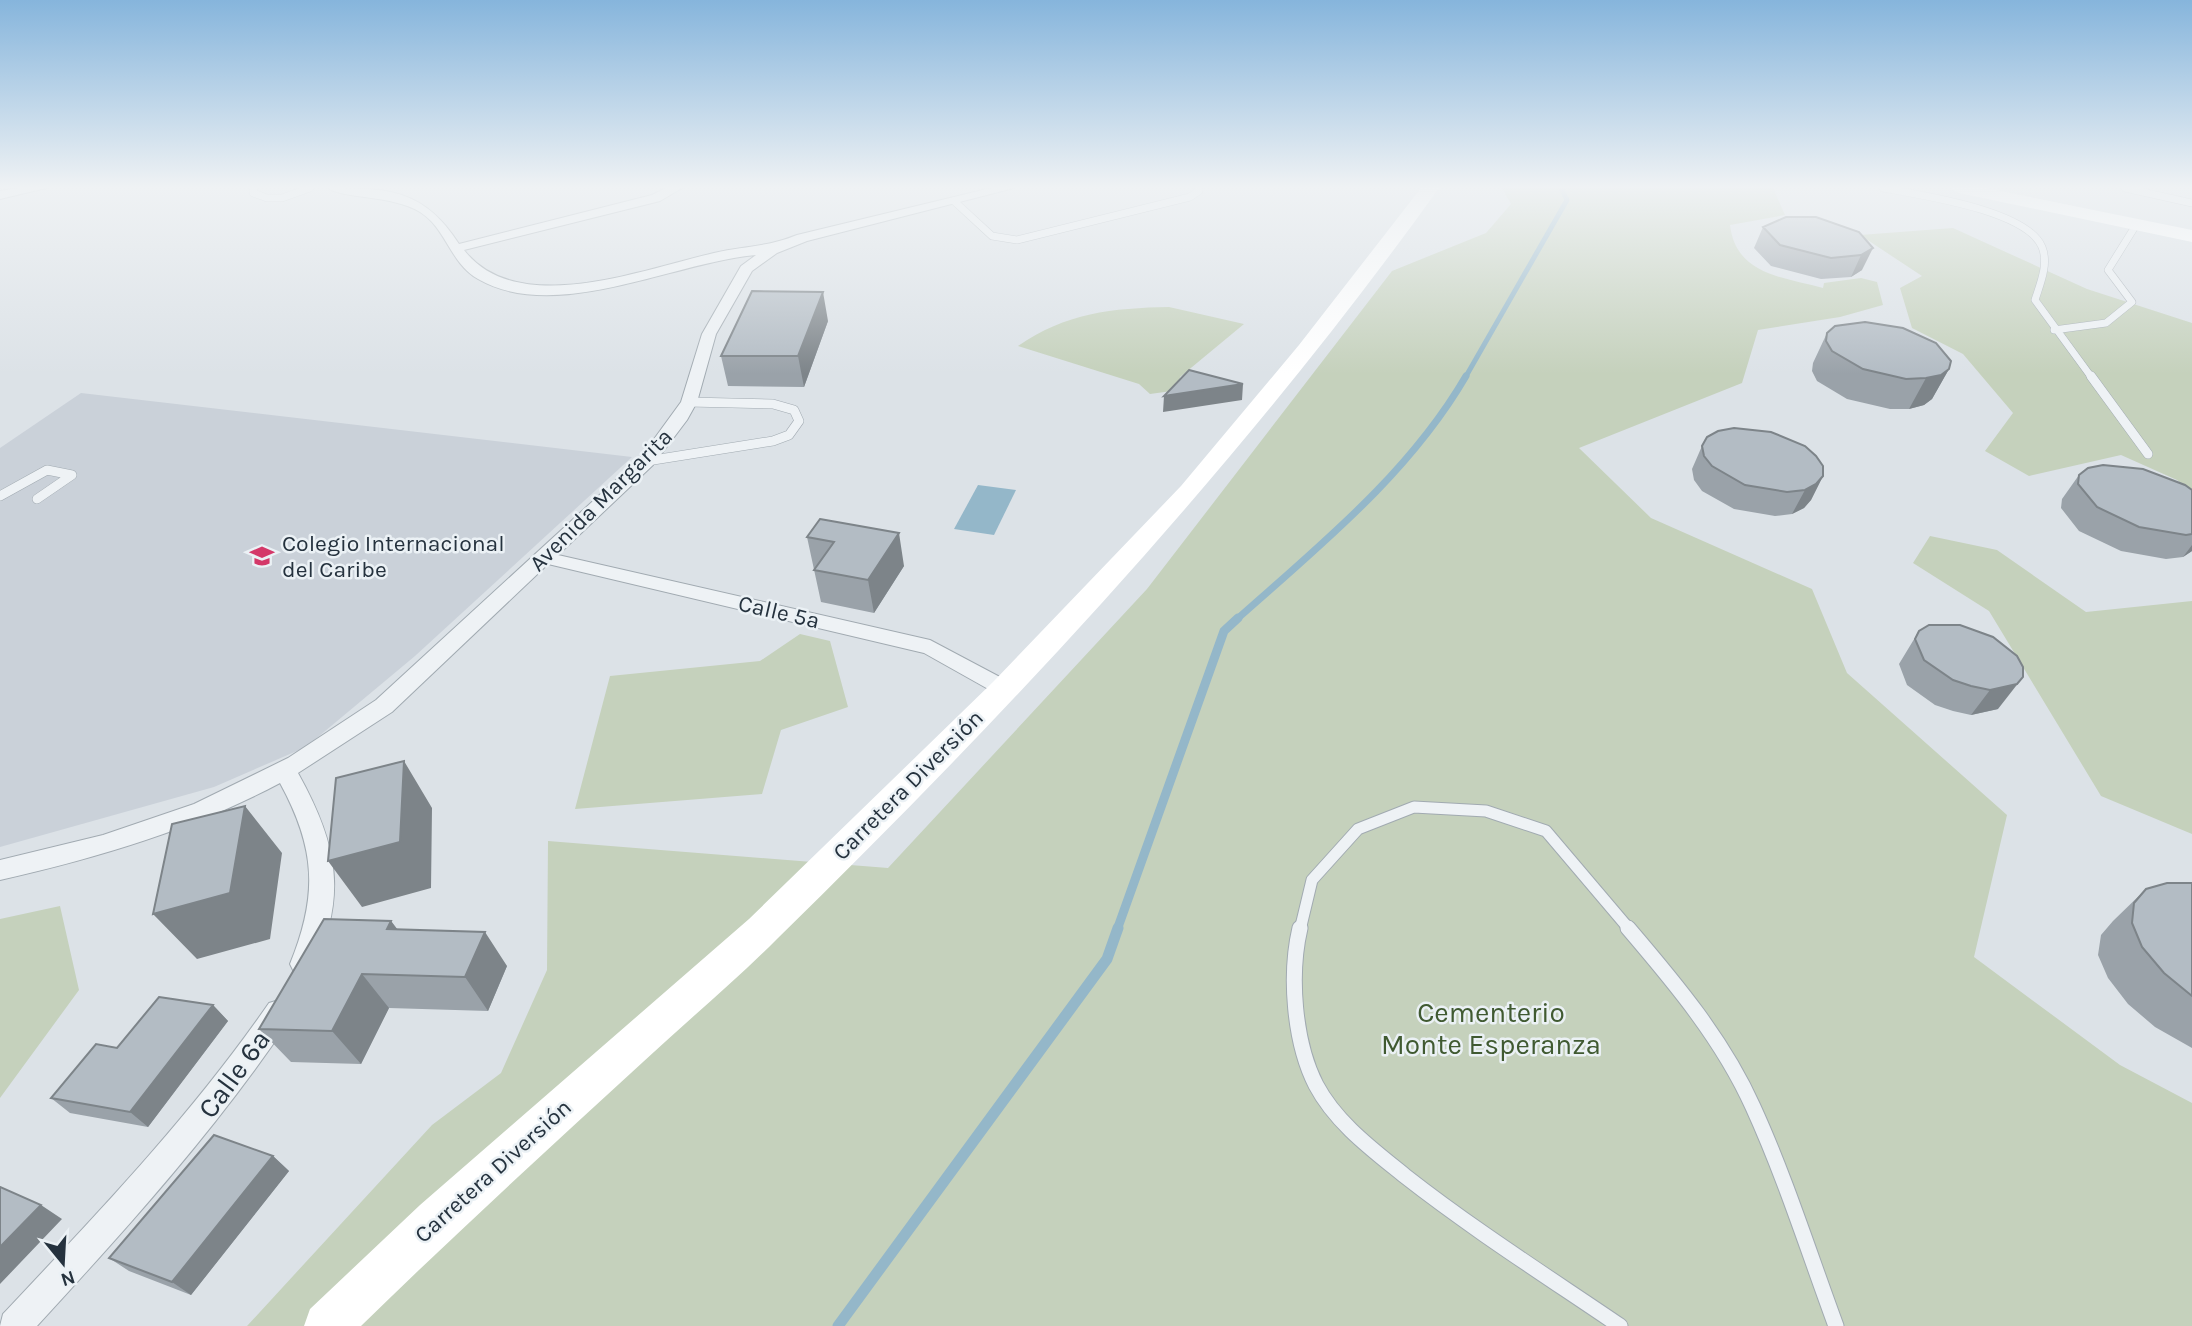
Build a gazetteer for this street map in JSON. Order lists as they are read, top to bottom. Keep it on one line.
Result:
{"streets":{"main road":["Carretera Diversión"],"street":["Avenida Margarita","Calle 5ª","Calle 6ª"]},"crossings":[["Avenida Margarita","Calle 5ª"],["Avenida Margarita","Calle 6ª"],["Calle 5ª","Carretera Diversión"]],"parks":["Cementerio Monte Esperanza"],"places":{"school or university":["Colegio Internacional del Caribe"]},"north":"bottom"}
